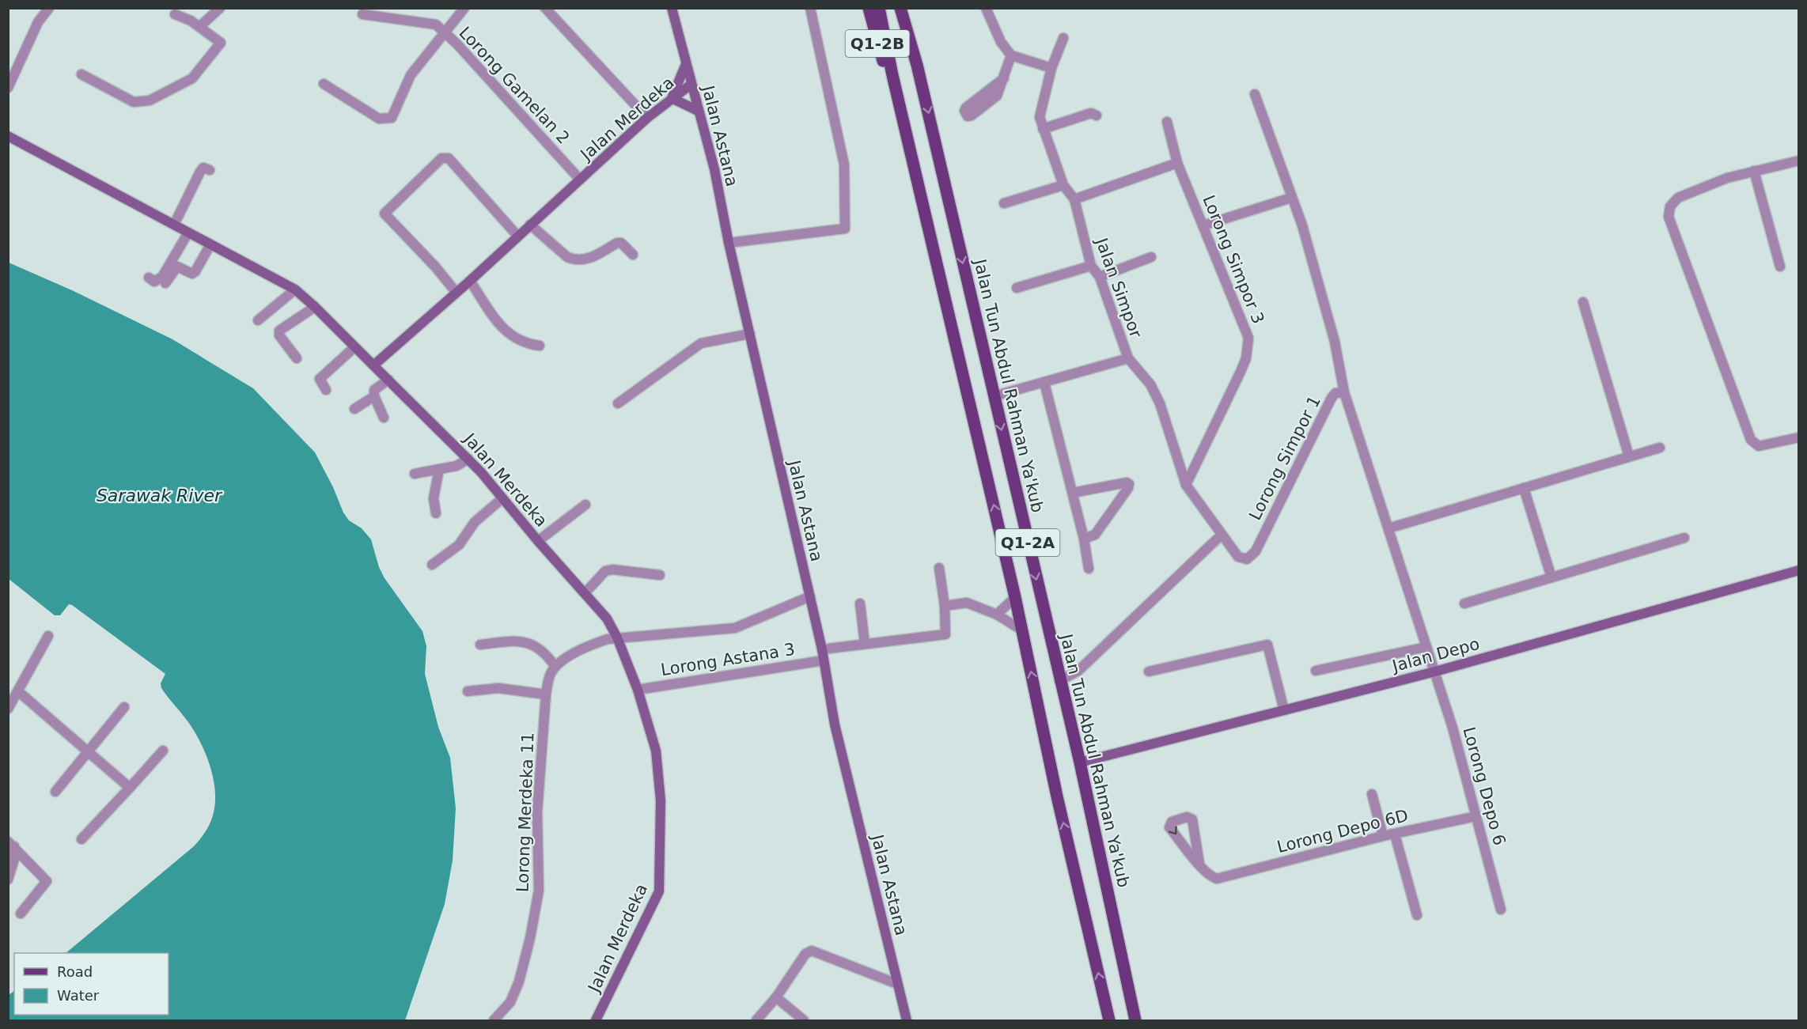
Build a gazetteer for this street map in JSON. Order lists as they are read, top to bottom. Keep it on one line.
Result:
{"streets":{"main road":["Q1-2B","Jalan Tun Abdul Rahman Ya'kub","Q1-2A"],"street":["Lorong Gamelan 2","Jalan Merdeka","Jalan Astana","Lorong Simpor 3","Jalan Simpor","Lorong Simpor 1","Jalan Depo","Lorong Astana 3","Lorong Depo 6","Lorong Merdeka 11","Lorong Depo 6D"]},"crossings":[["Lorong Gamelan 2","Jalan Merdeka"],["Jalan Merdeka","Jalan Astana"],["Jalan Merdeka","Lorong Astana 3"],["Jalan Astana","Lorong Astana 3"],["Lorong Simpor 3","Jalan Simpor"],["Jalan Simpor","Lorong Simpor 1"],["Jalan Tun Abdul Rahman Ya'kub","Q1-2A"],["Jalan Tun Abdul Rahman Ya'kub","Jalan Depo"],["Lorong Simpor 1","Lorong Depo 6"],["Jalan Depo","Lorong Depo 6"],["Lorong Depo 6","Lorong Depo 6D"]],"water":["Sarawak River"],"legend":["Road","Water"]}
